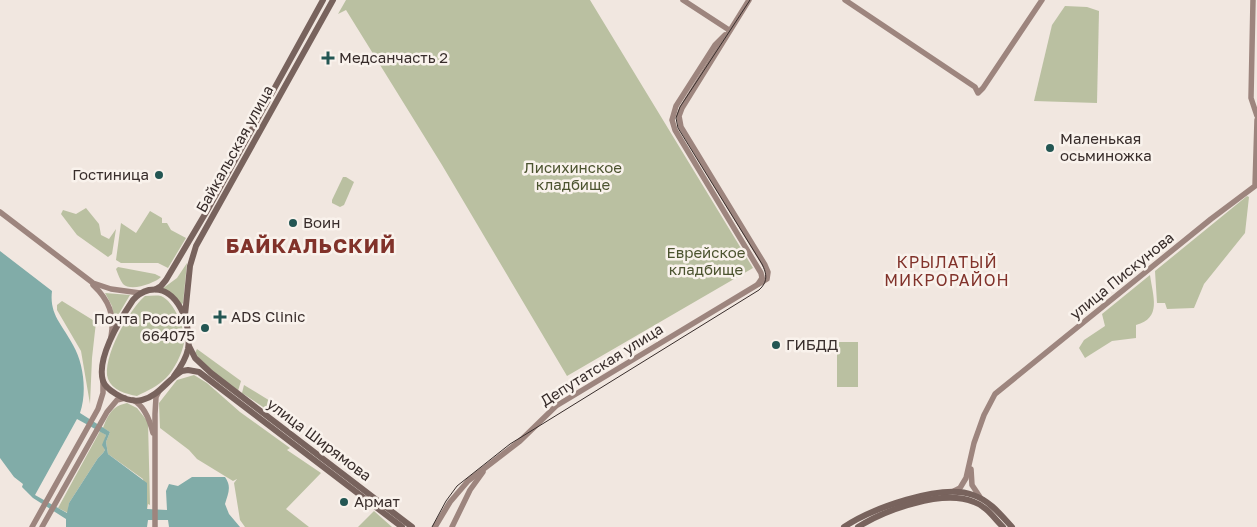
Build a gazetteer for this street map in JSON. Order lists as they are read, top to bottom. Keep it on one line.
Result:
{"streets":{"main road":["Байкальская улица","улица Пискунова","Депутатская улица","улица Ширямова"]},"districts":["БАЙКАЛЬСКИЙ","КРЫЛАТЫЙ МИКРОРАЙОН"],"parks":["Лисихинское кладбище","Еврейское кладбище"],"places":{"health":["Медсанчасть 2","ADS Clinic"],"other":["Маленькая осьминожка","Гостиница","Воин","Почта России 664075","ГИБДД","Армат"]}}
